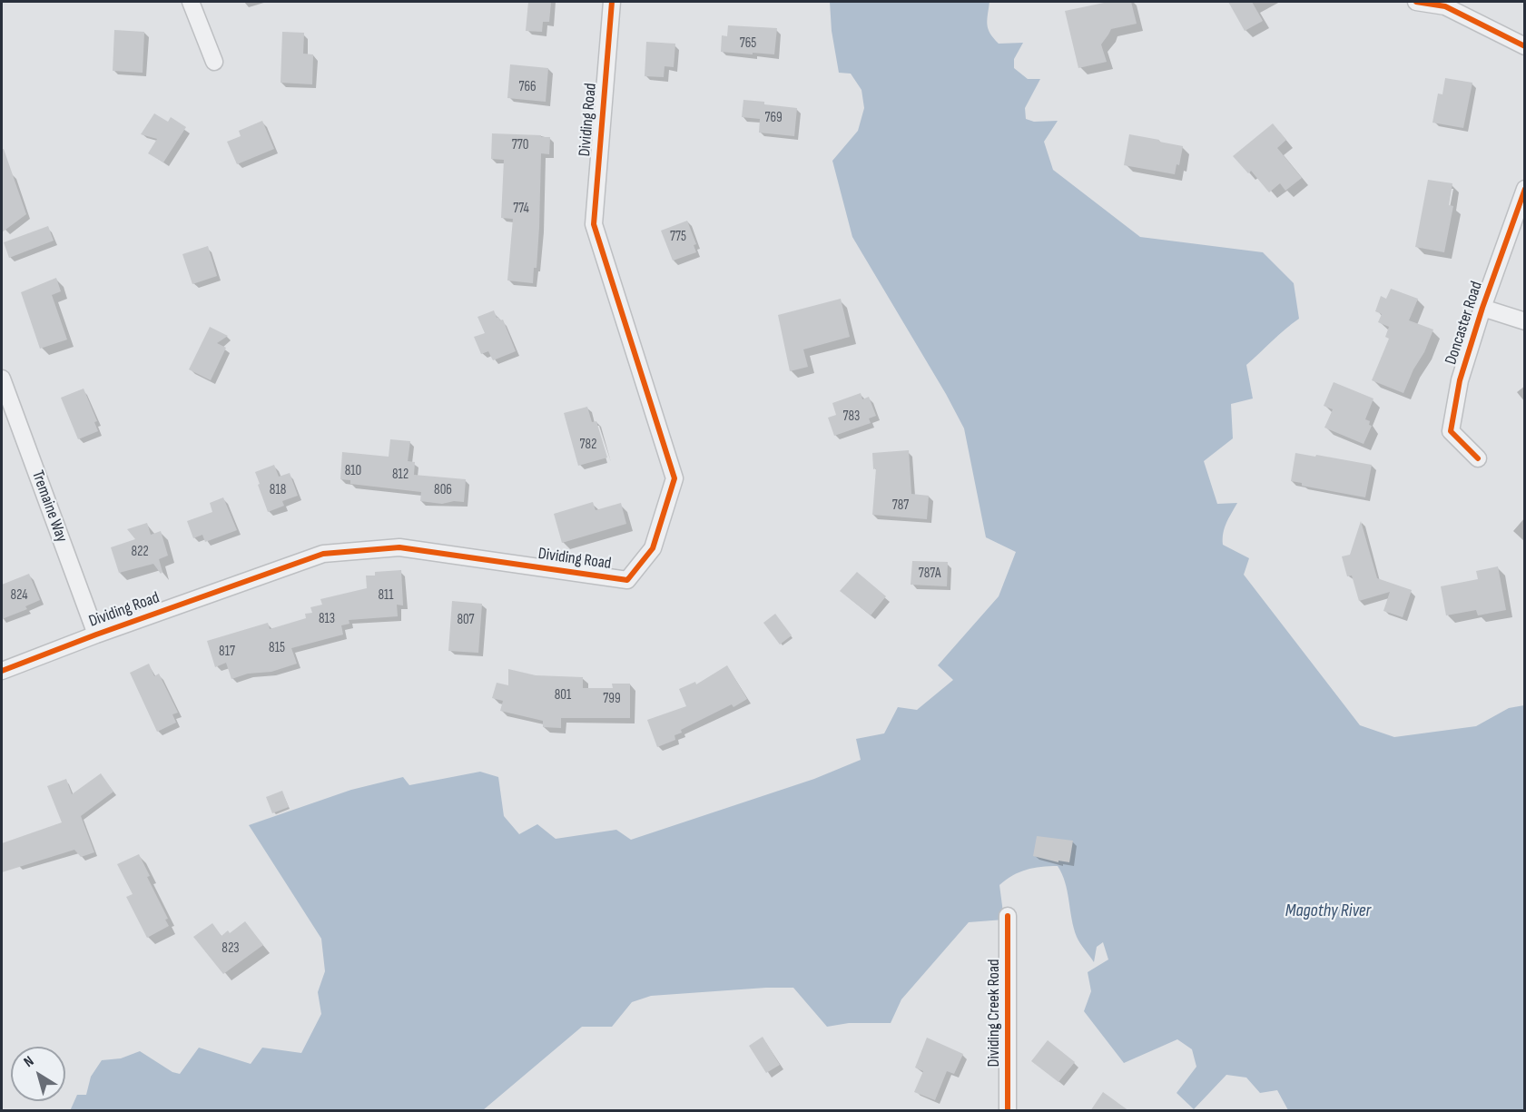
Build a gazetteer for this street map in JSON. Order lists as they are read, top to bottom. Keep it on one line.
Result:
{"streets":{"street":["Dividing Road","Doncaster Road","Tremaine Way","Dividing Creek Road"]},"crossings":[["Dividing Road","Tremaine Way"]],"water":["Magothy River"],"house_numbers":["765","766","769","770","774","775","783","782","810","812","818","806","787","822","787A","824","811","813","807","815","817","801","799","823"],"north":"top left"}
